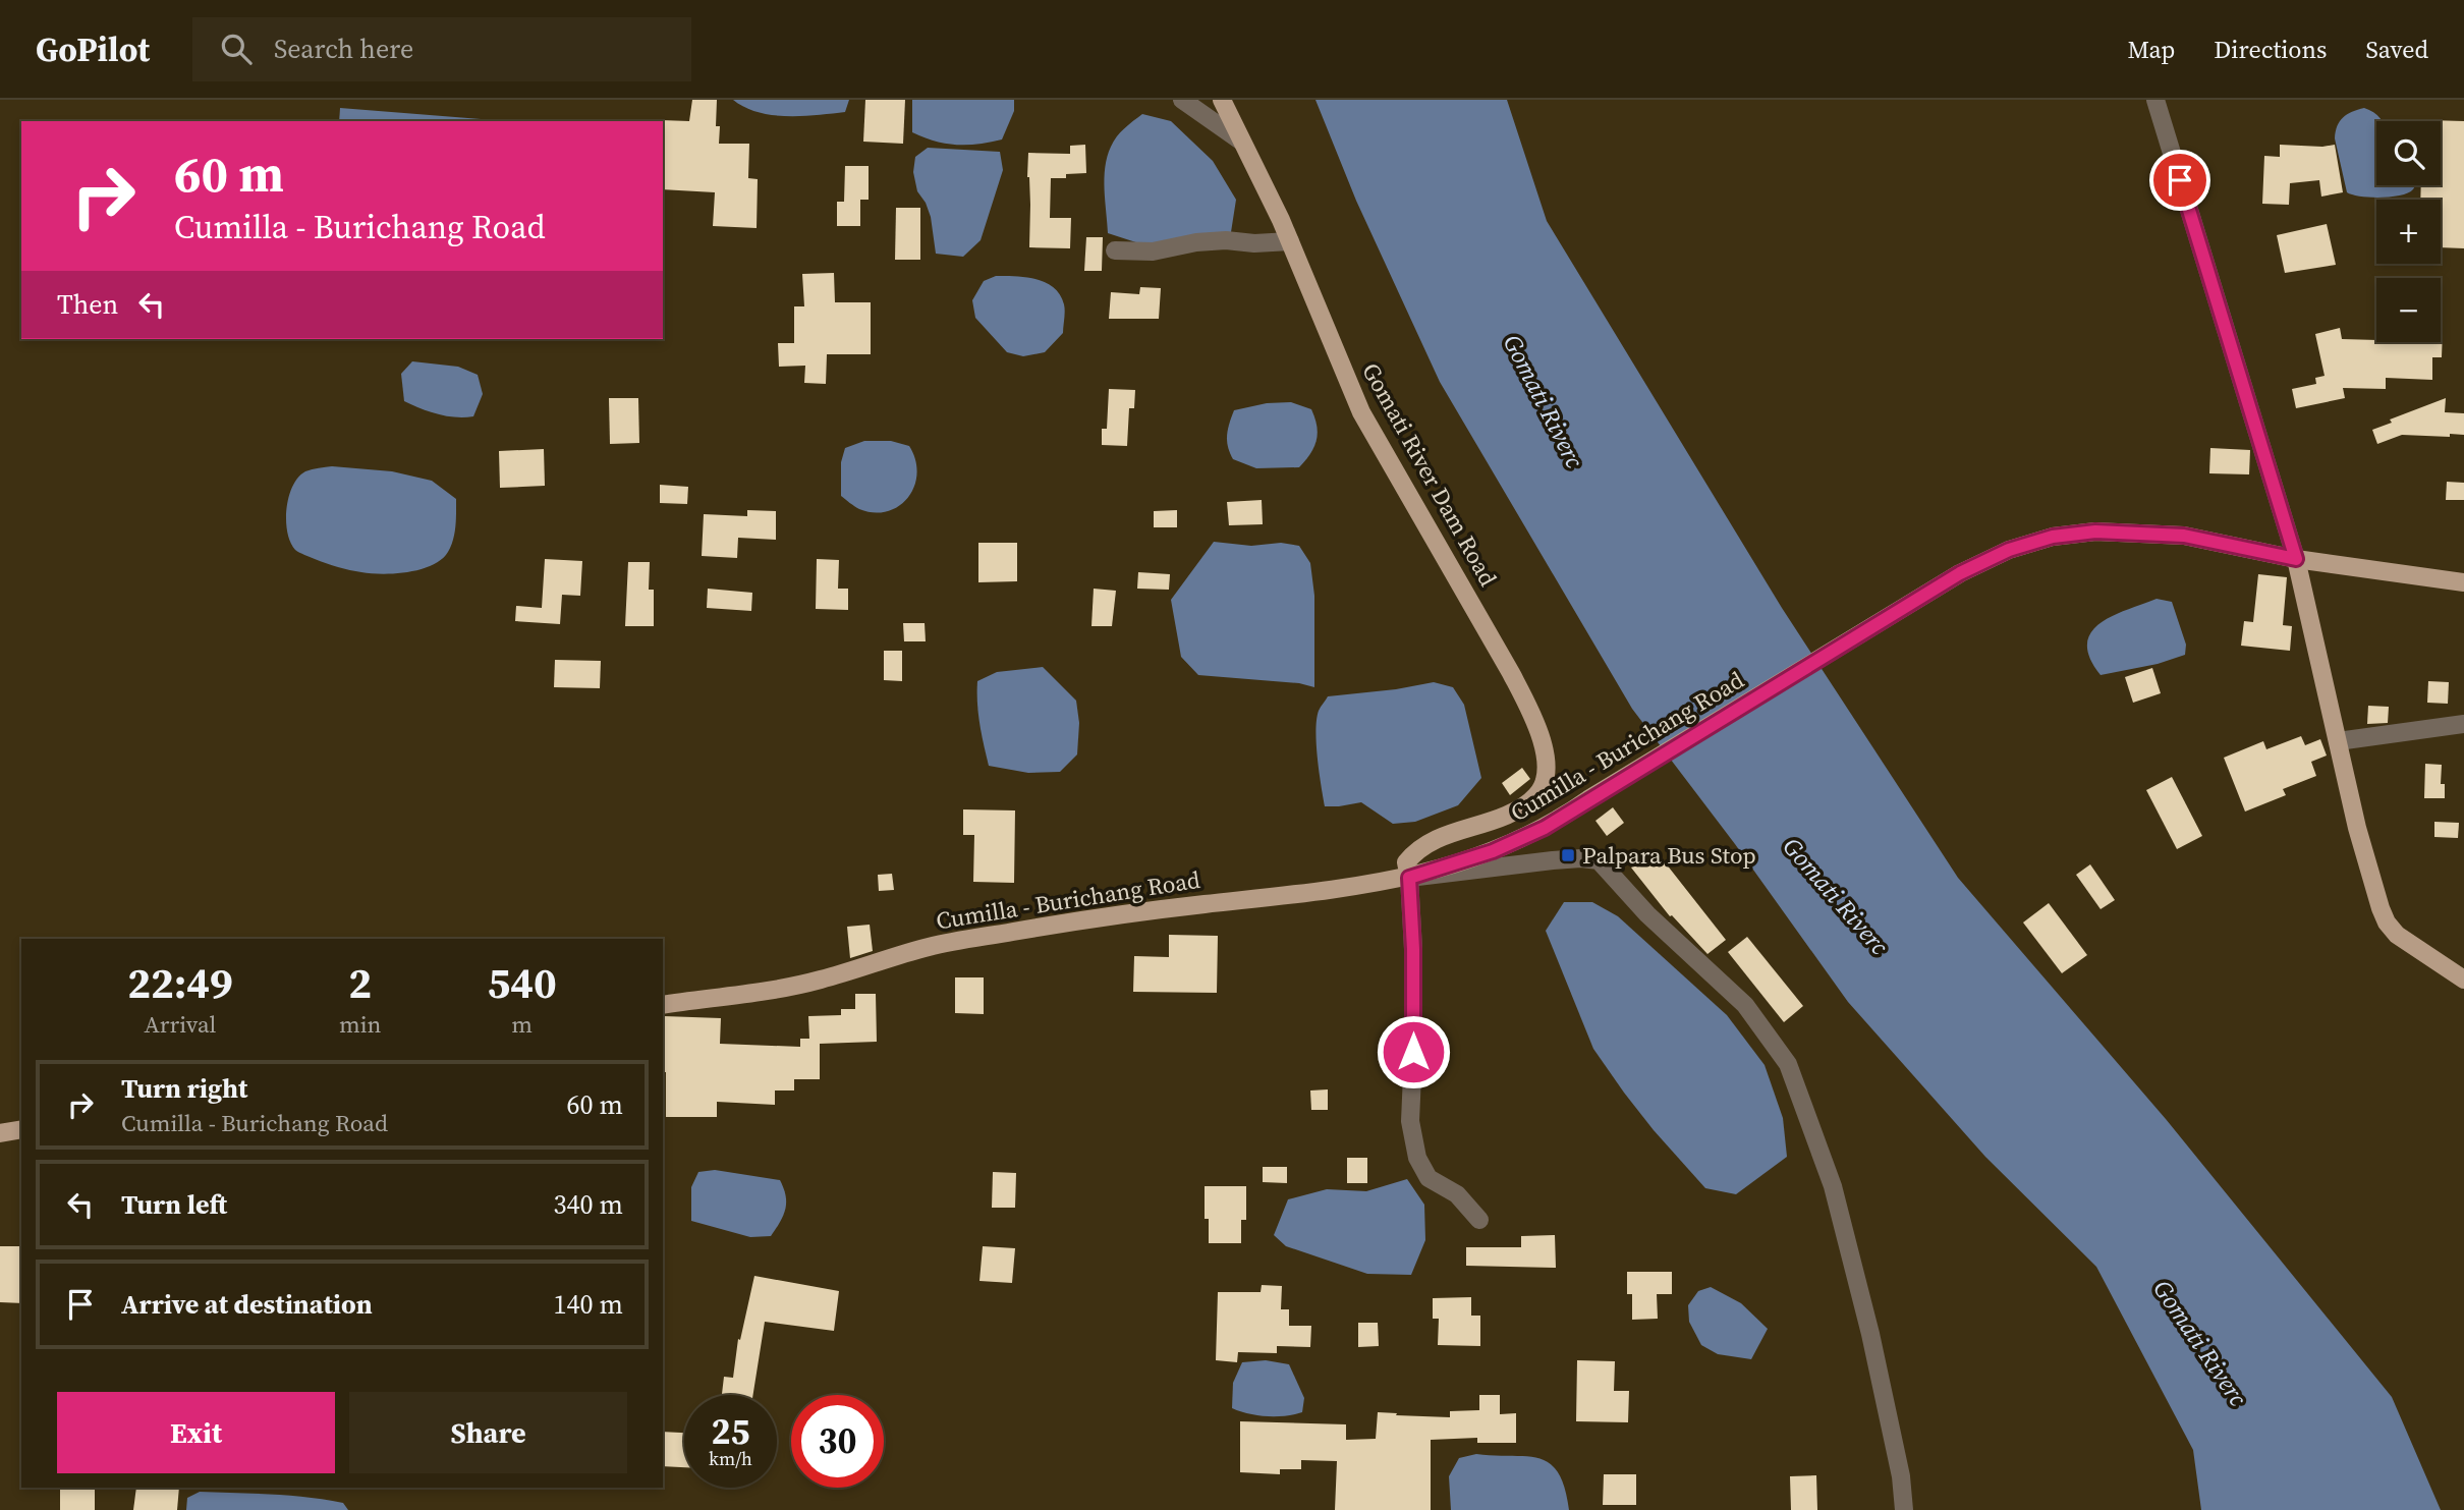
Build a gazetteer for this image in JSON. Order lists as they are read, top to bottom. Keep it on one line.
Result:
{"streets":{"main road":["Gomati River Dam Road","Cumilla - Burichang Road"]},"crossings":[["Gomati River Dam Road","Cumilla - Burichang Road"]],"water":["Gomati Riverc"],"places":{"transit":["Palpara Bus Stop"]},"page":{"header":"GoPilot","search":"Search here","nav":["Map","Directions","Saved"],"map_buttons":["+","−"],"turn":["60 m","Cumilla - Burichang Road"],"then":"Then","eta":["22:49","Arrival","2","min","540","m"],"list":[{"name":"Turn right","note":"Cumilla - Burichang Road","value":"60 m"},{"name":"Turn left","value":"340 m"},{"name":"Arrive at destination","value":"140 m"}],"buttons":["Exit","Share"],"speed":"25 km/h","limit":"30"}}
